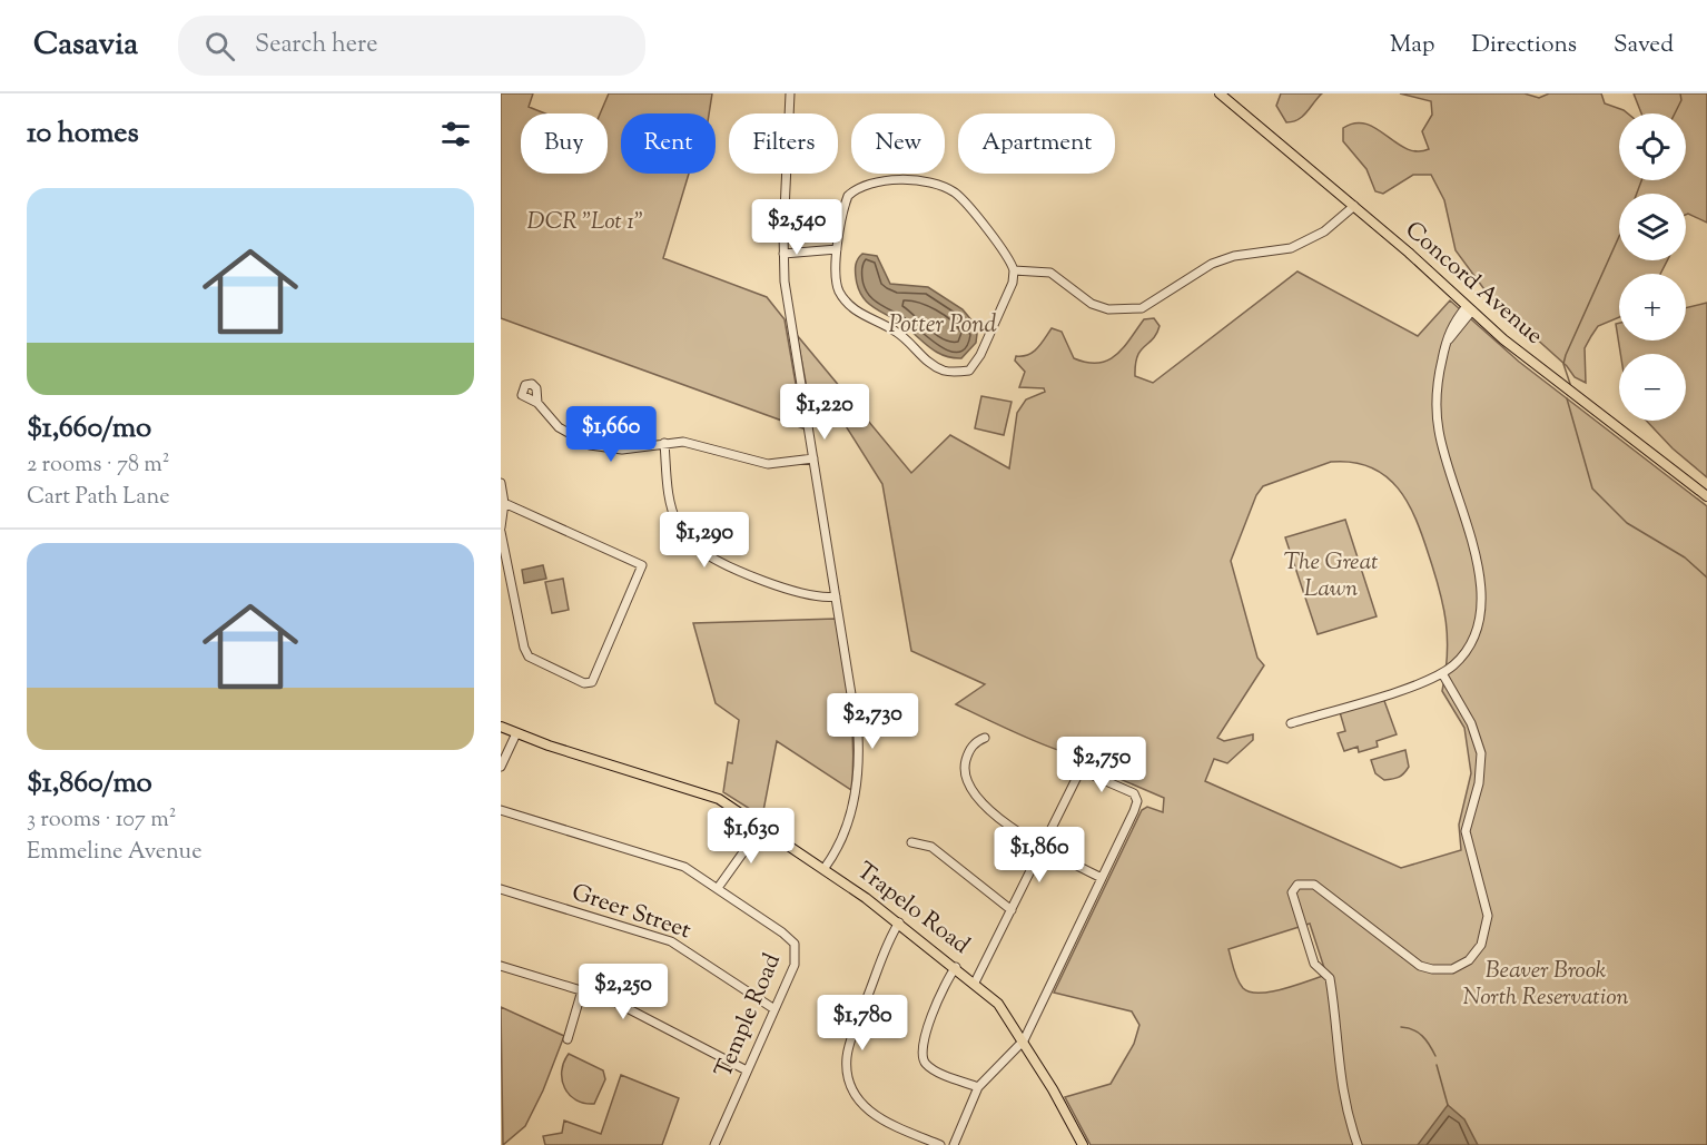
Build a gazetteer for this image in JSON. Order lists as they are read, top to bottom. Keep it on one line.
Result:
{"streets":{"main road":["Concord Avenue","Trapelo Road"],"street":["Greer Street","Temple Road"]},"crossings":[["Greer Street","Temple Road"]],"water":["Potter Pond"],"parks":["DCR \"Lot 1\"","The Great Lawn","Beaver Brook North Reservation"],"page":{"header":"Casavia","search":"Search here","nav":["Map","Directions","Saved"],"heading":"10 homes","map_buttons":["+","−"],"chip":["Buy","Rent","Filters","New","Apartment"],"list":[{"name":"$1,660/mo","note":"2 rooms · 78 m² · Cart Path Lane"},{"name":"$1,860/mo","note":"3 rooms · 107 m² · Emmeline Avenue"}],"price":["$2,540","$1,220","$1,660","$1,290","$2,730","$2,750","$1,630","$1,860","$2,250","$1,780"]}}
